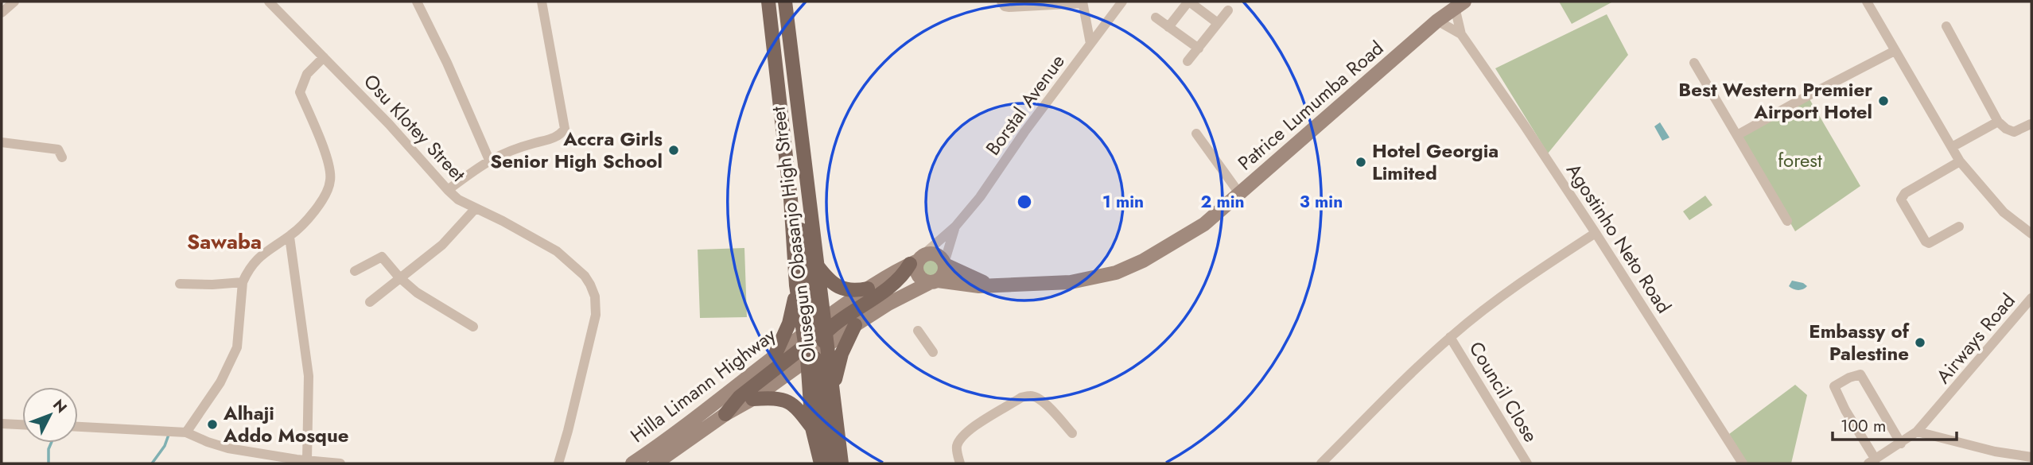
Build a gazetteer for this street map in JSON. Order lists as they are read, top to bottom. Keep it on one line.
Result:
{"streets":{"main road":["Olusegun Obasanjo High Street"],"street":["Borstal Avenue","Patrice Lumumba Road","Osu Klotey Street","Agostinho Neto Road","Airways Road","Hilla Limann Highway","Council Close"]},"crossings":[["Borstal Avenue","Patrice Lumumba Road"],["Patrice Lumumba Road","Agostinho Neto Road"],["Olusegun Obasanjo High Street","Hilla Limann Highway"]],"districts":["Sawaba"],"parks":["forest"],"places":["Best Western Premier Airport Hotel","Accra Girls Senior High School","Hotel Georgia Limited","Embassy of Palestine","Alhaji Addo Mosque"],"scale_bar":"100 m","north":"top right","rings":["1 min","2 min","3 min"]}
